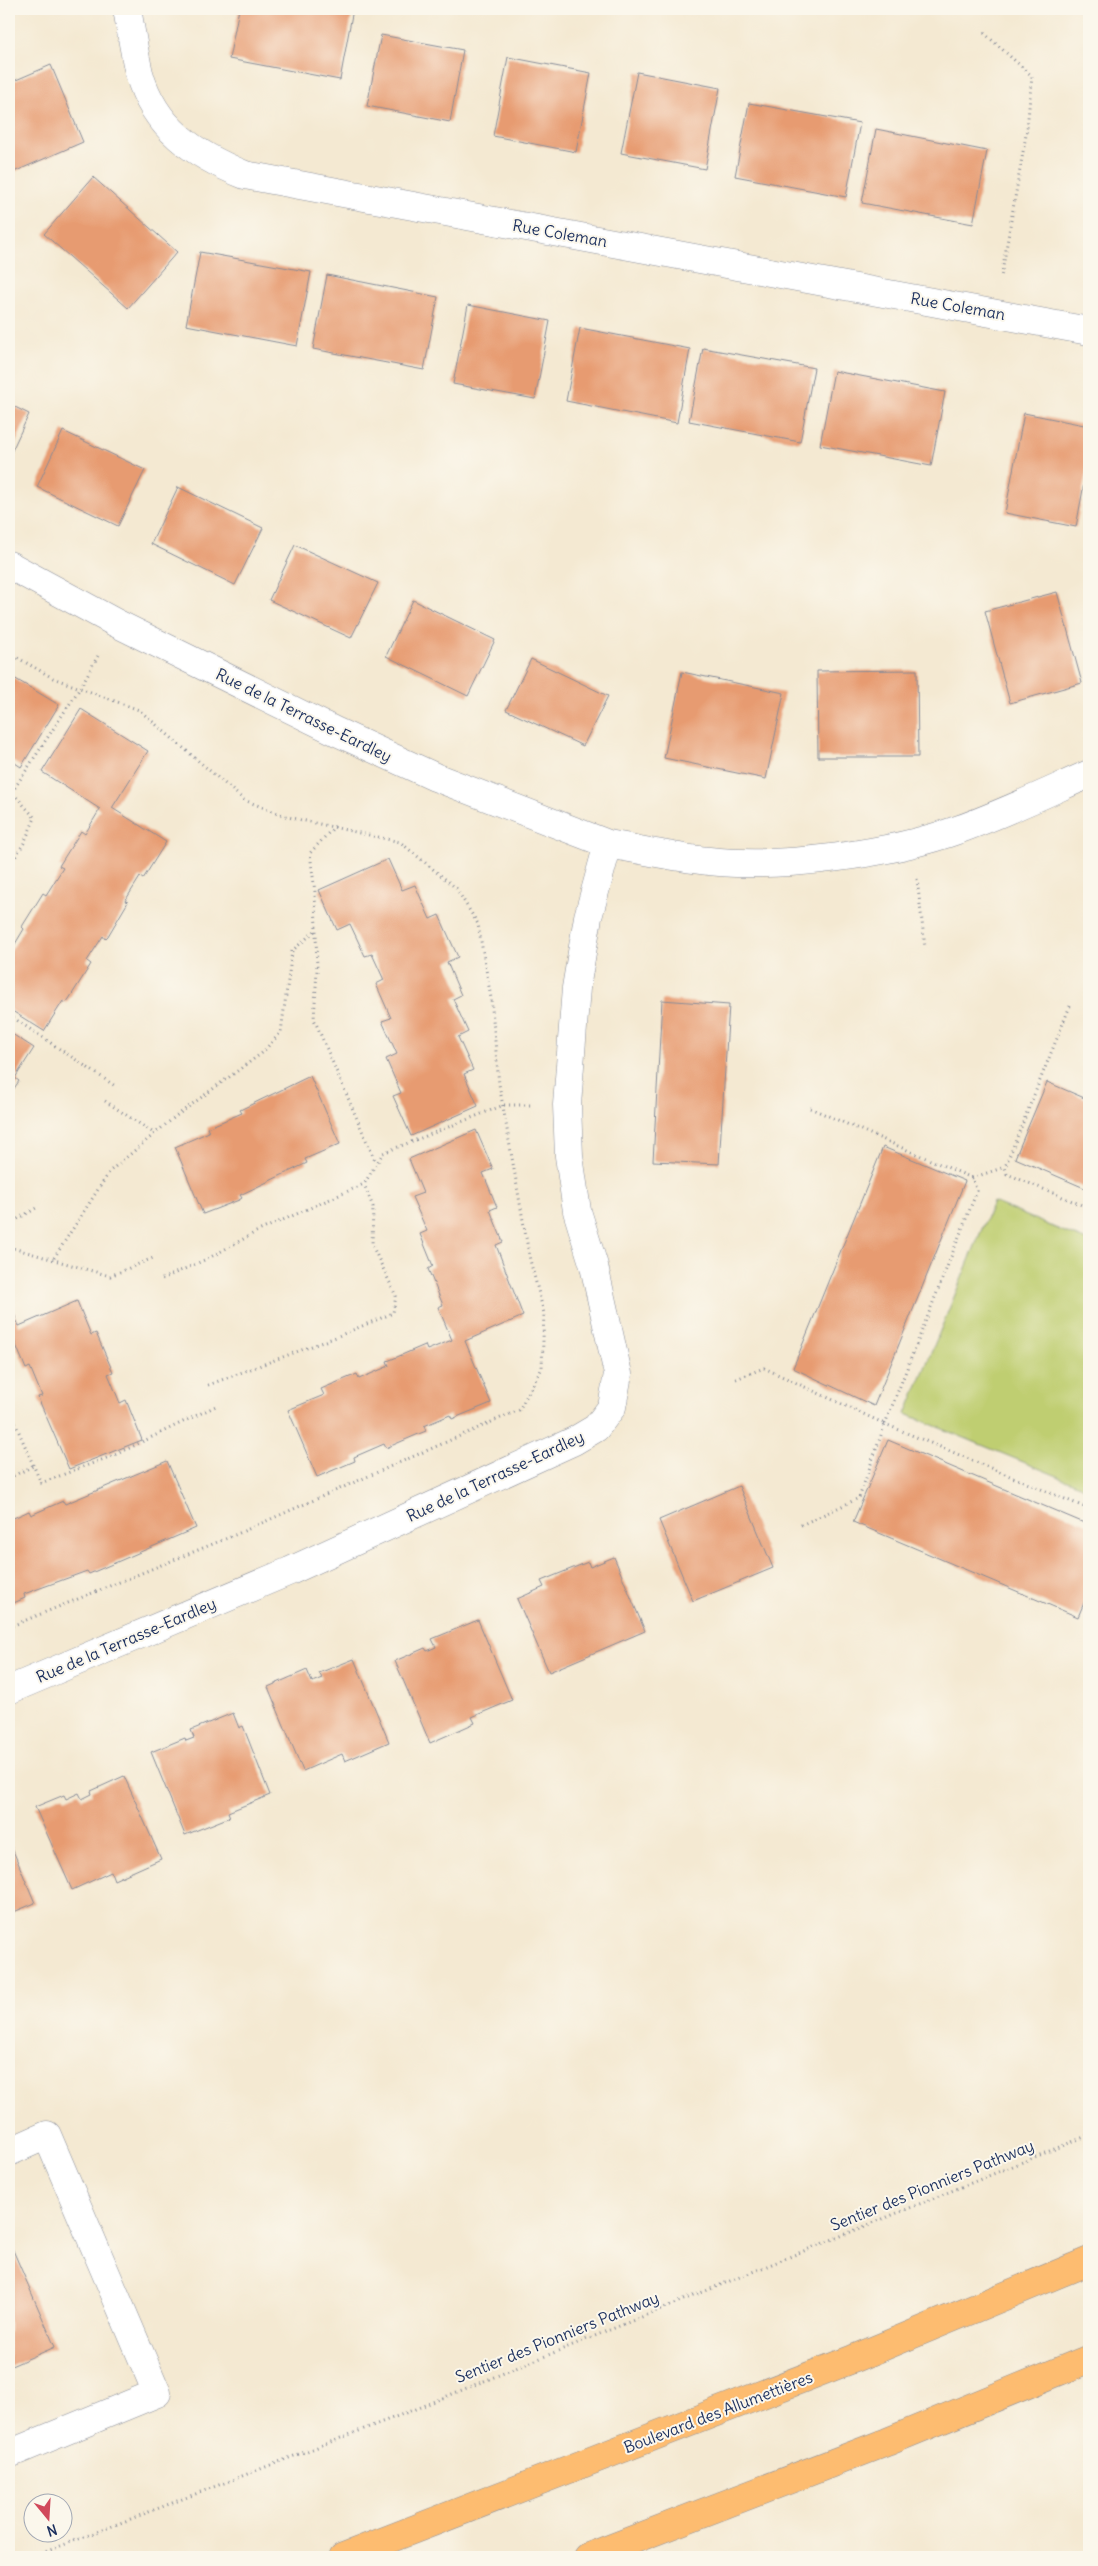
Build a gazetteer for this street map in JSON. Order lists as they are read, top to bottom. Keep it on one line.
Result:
{"streets":{"highway":["Boulevard des Allumettières"],"street":["Rue Coleman","Rue de la Terrasse-Eardley"],"path":["Sentier des Pionniers Pathway"]},"north":"bottom"}
